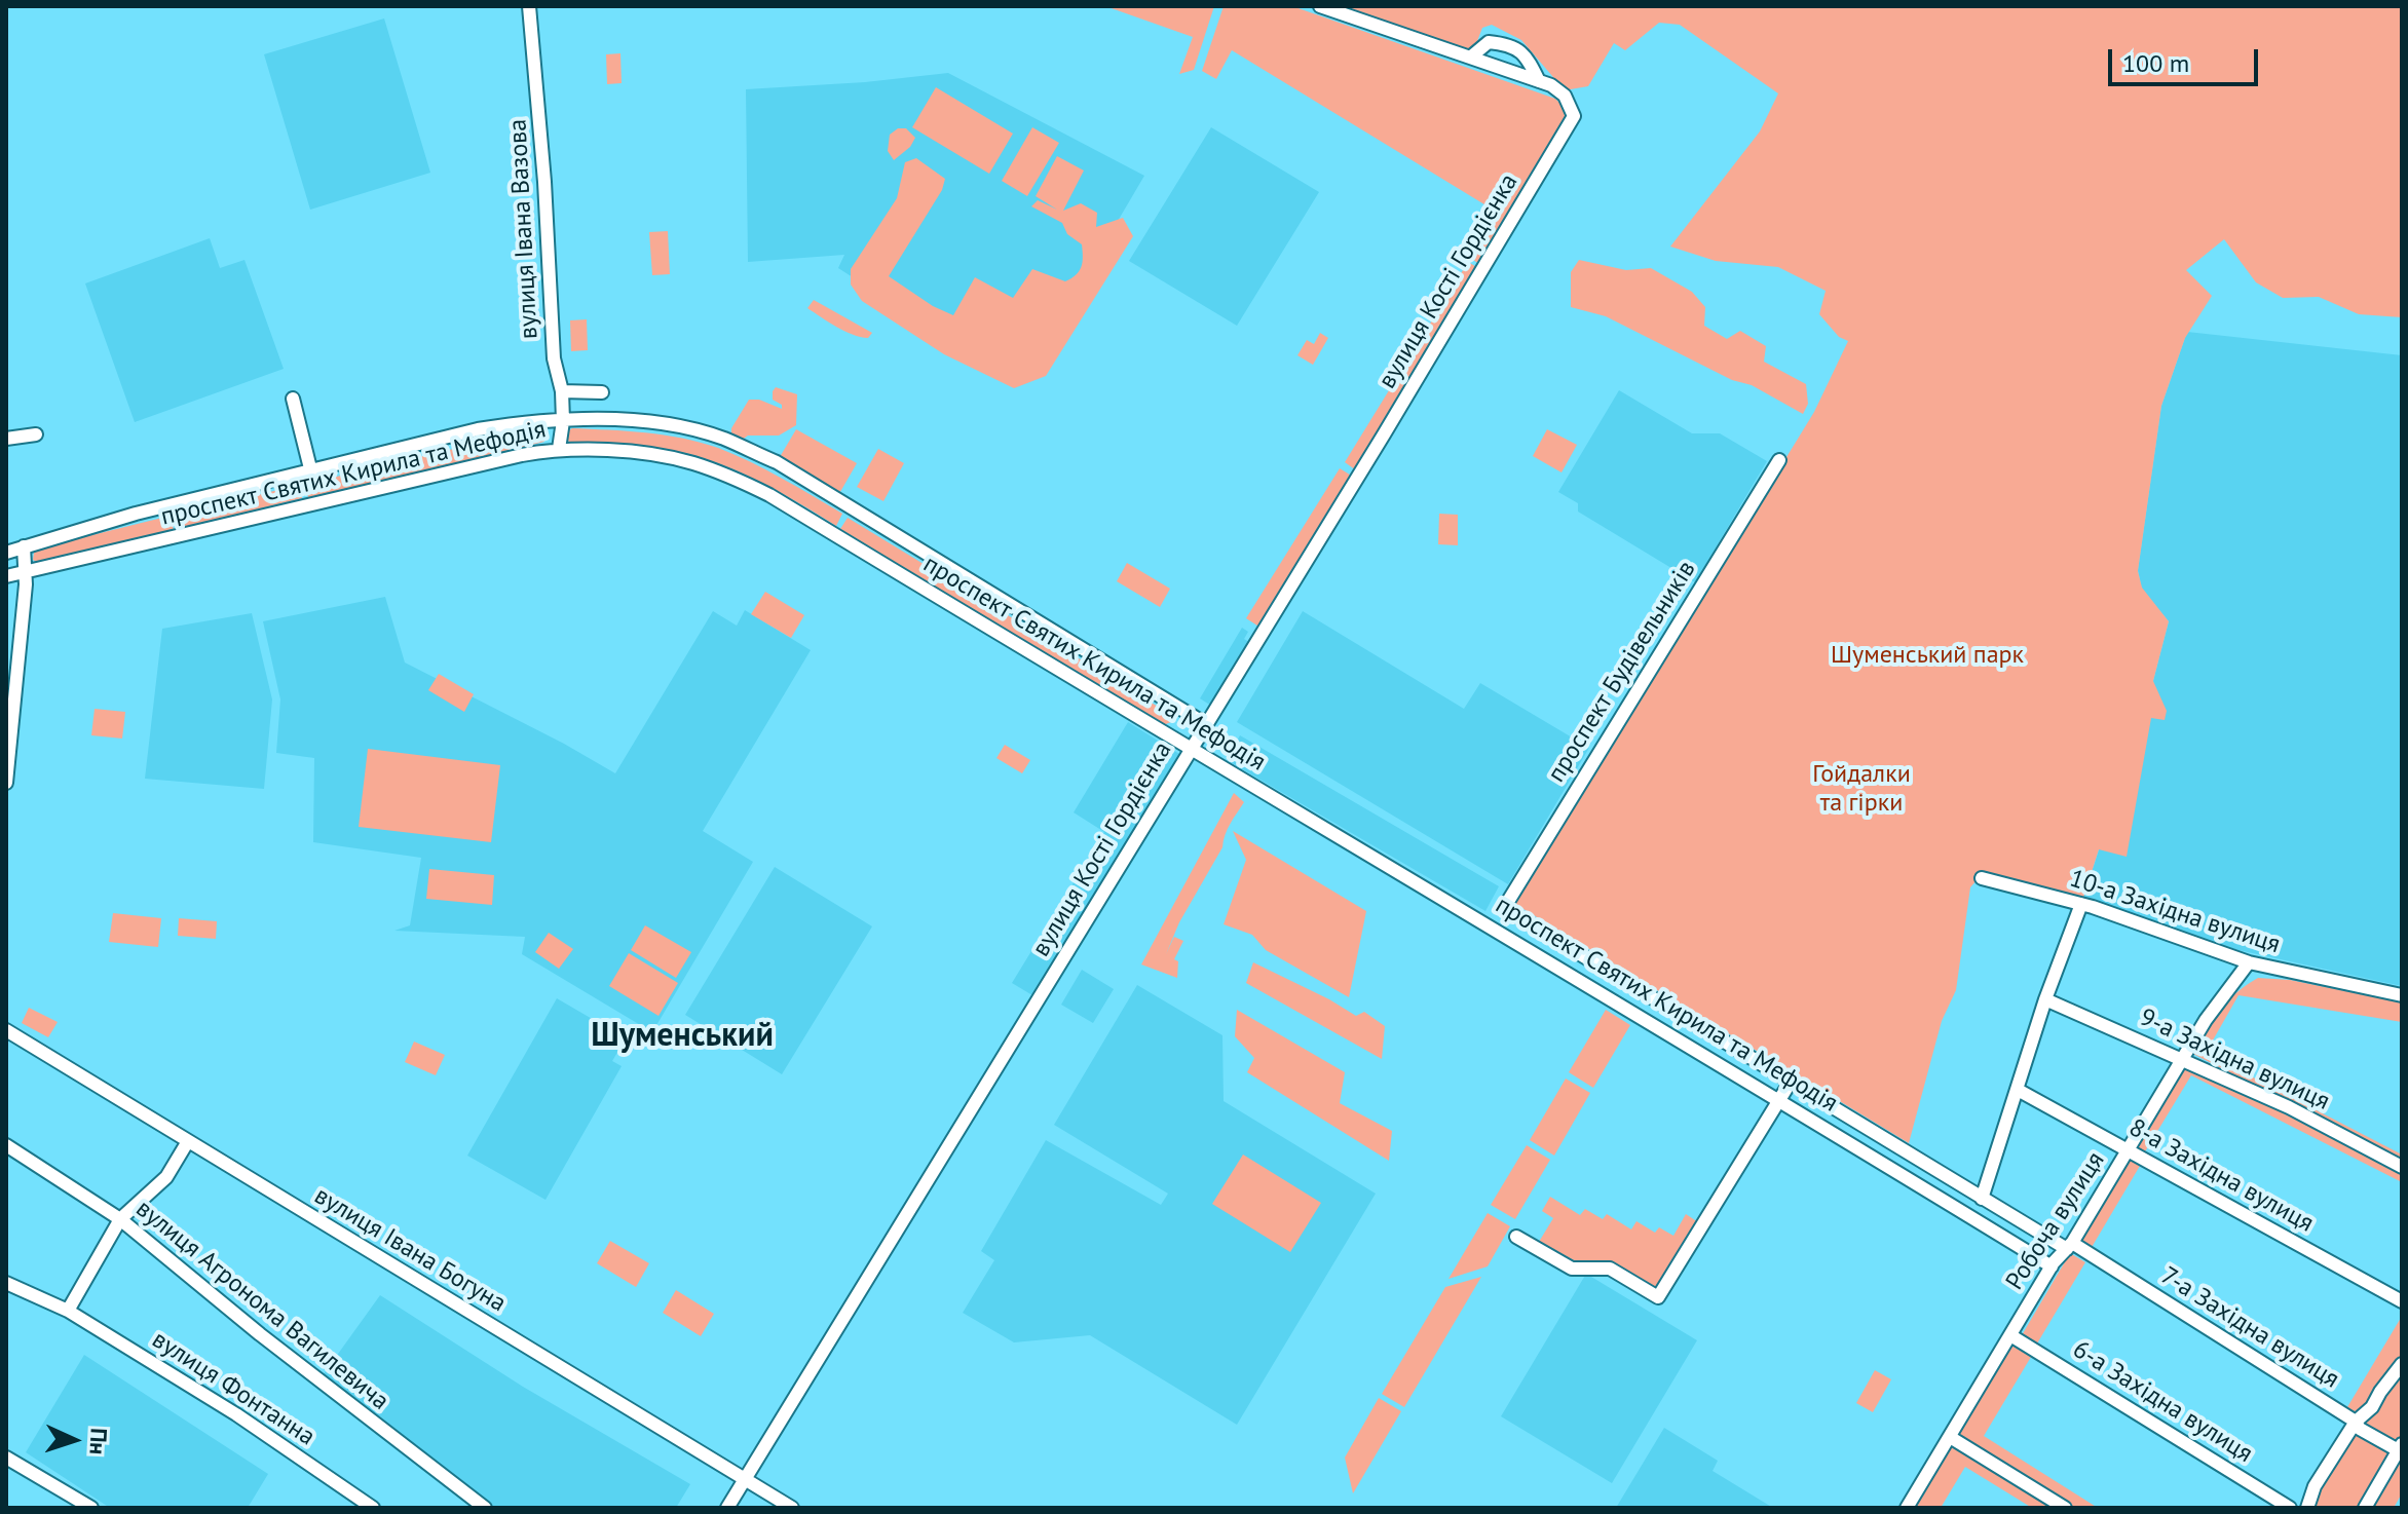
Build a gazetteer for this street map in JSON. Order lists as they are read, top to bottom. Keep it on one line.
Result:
{"streets":{"street":["вулиця Івана Вазова","вулиця Кості Гордієнка","проспект Святих Кирила та Мефодія","проспект Будівельників","10-а Західна вулиця","9-а Західна вулиця","8-а Західна вулиця","Робоча вулиця","вулиця Івана Богуна","вулиця Агронома Вагилевича","7-а Західна вулиця","вулиця Фонтанна","6-а Західна вулиця"]},"crossings":[["вулиця Івана Вазова","проспект Святих Кирила та Мефодія"],["вулиця Кості Гордієнка","проспект Святих Кирила та Мефодія"],["вулиця Кості Гордієнка","вулиця Івана Богуна"],["проспект Святих Кирила та Мефодія","Робоча вулиця"],["проспект Будівельників","7-а Західна вулиця"],["10-а Західна вулиця","Робоча вулиця"],["9-а Західна вулиця","Робоча вулиця"],["8-а Західна вулиця","Робоча вулиця"],["Робоча вулиця","7-а Західна вулиця"],["Робоча вулиця","6-а Західна вулиця"]],"districts":["Шуменський"],"parks":["Шуменський парк","Гойдалки та гірки"],"scale_bar":"100 m","north":"right"}
